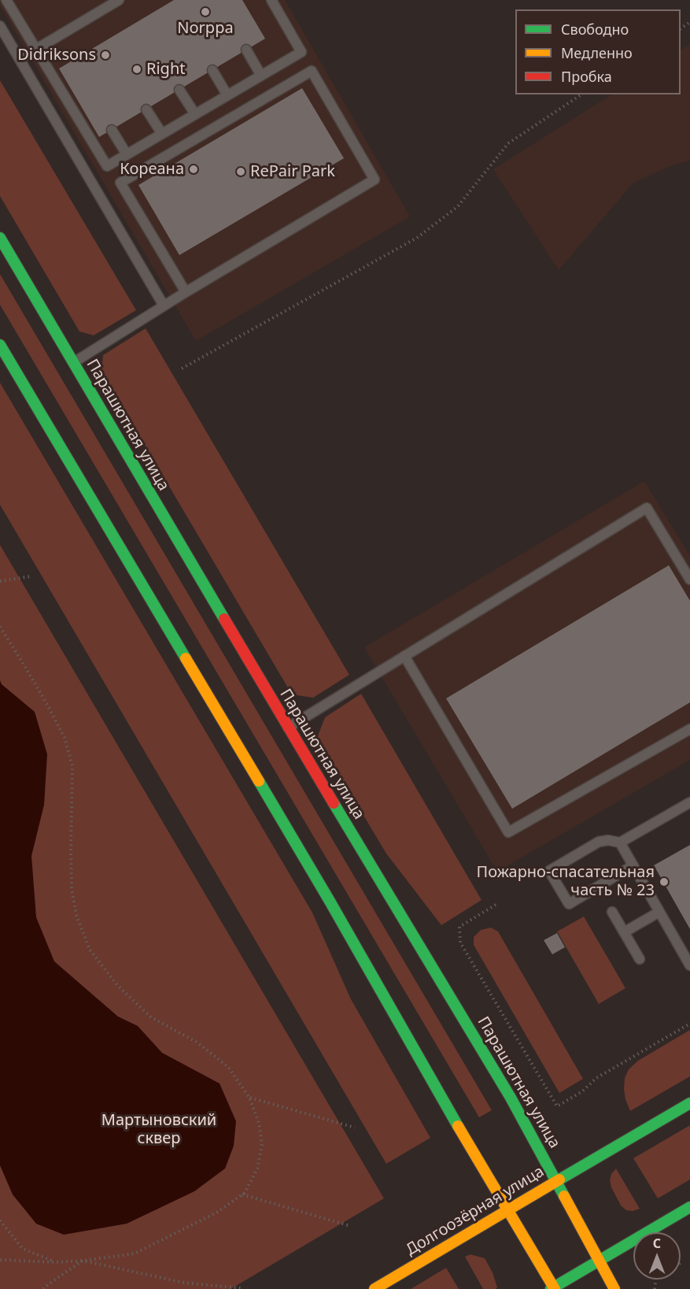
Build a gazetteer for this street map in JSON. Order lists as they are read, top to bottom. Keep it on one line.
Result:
{"streets":{"main road":["Парашютная улица","Долгоозёрная улица"]},"crossings":[["Парашютная улица","Долгоозёрная улица"]],"parks":["Мартыновский сквер"],"places":["Norppa","Didriksons","Right","Кореана","RePair Park","Пожарно-спасательная часть № 23"],"legend":["Свободно","Медленно","Пробка"],"north":"top"}
